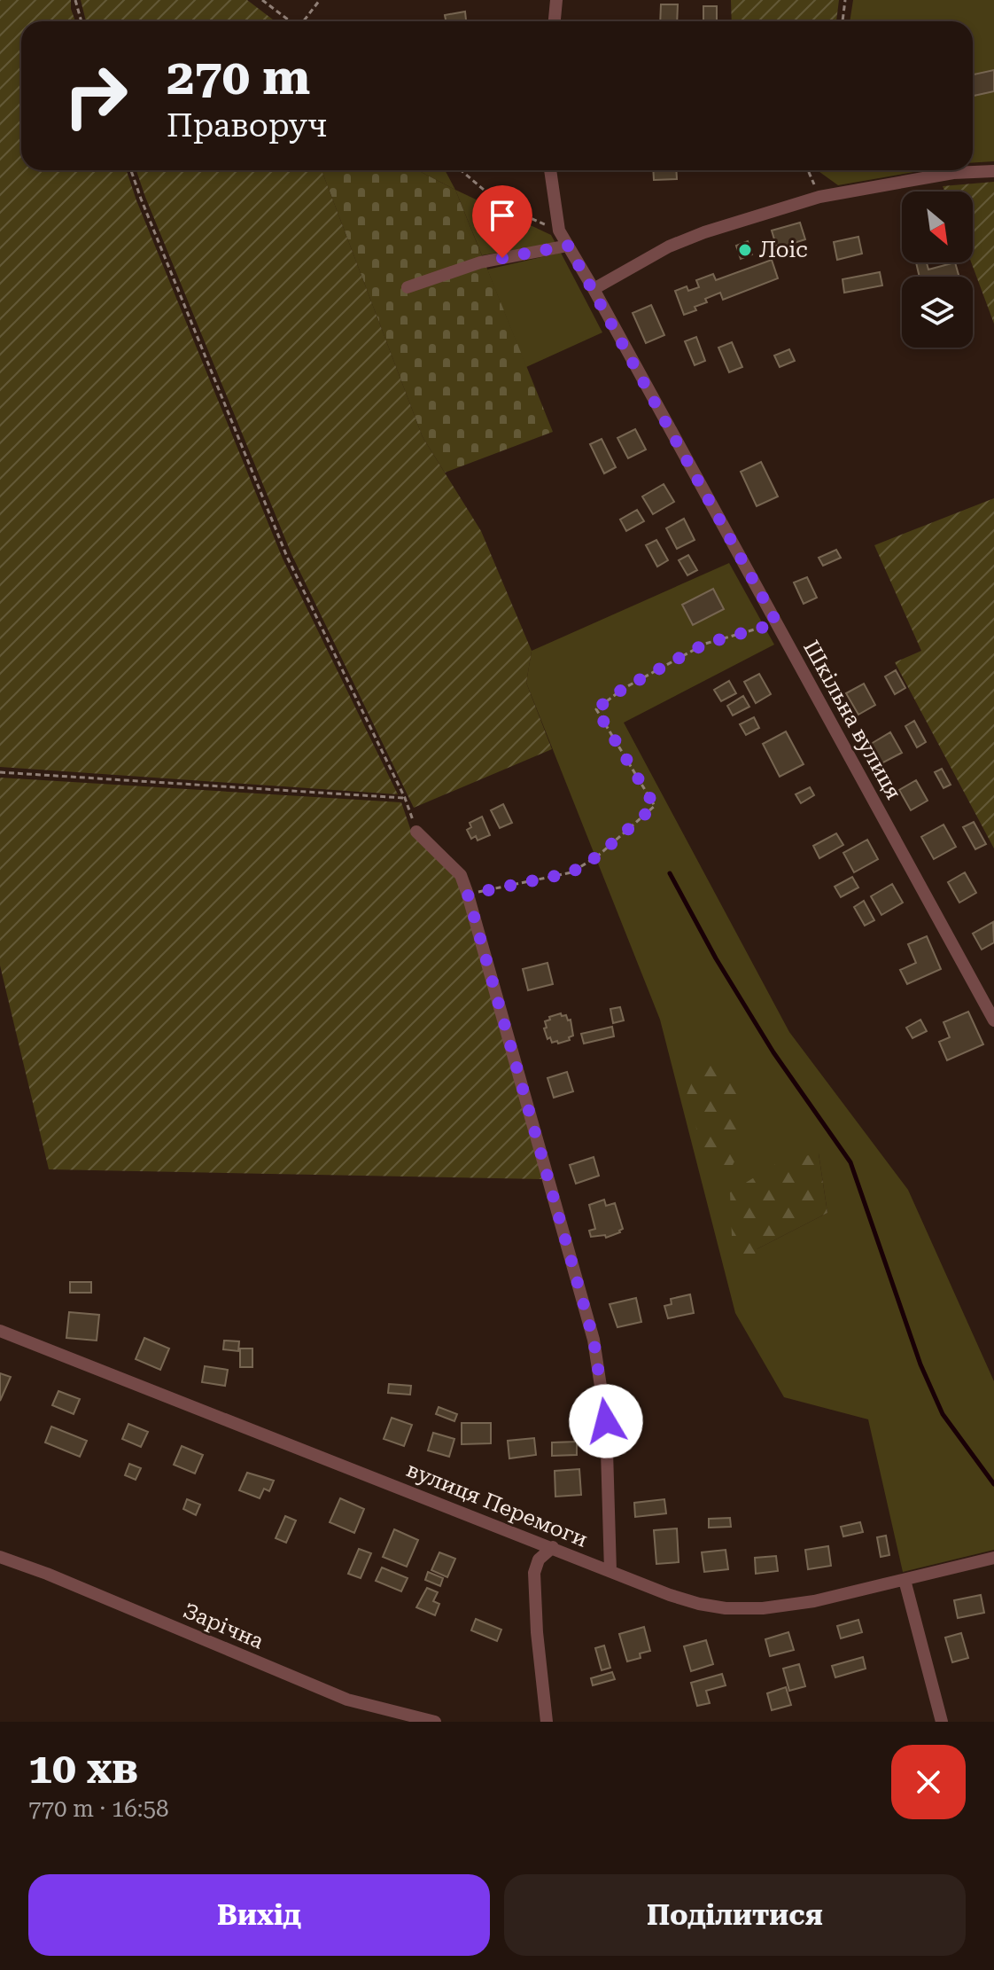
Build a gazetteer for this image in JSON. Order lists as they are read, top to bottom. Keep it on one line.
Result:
{"streets":{"street":["Шкільна вулиця","вулиця Перемоги","Зарічна"]},"places":["Лоіс"],"north":"bottom right","page":{"turn":["270 m","Праворуч"],"heading":["10 хв","770 m · 16:58"],"buttons":["Вихід","Поділитися"]}}
